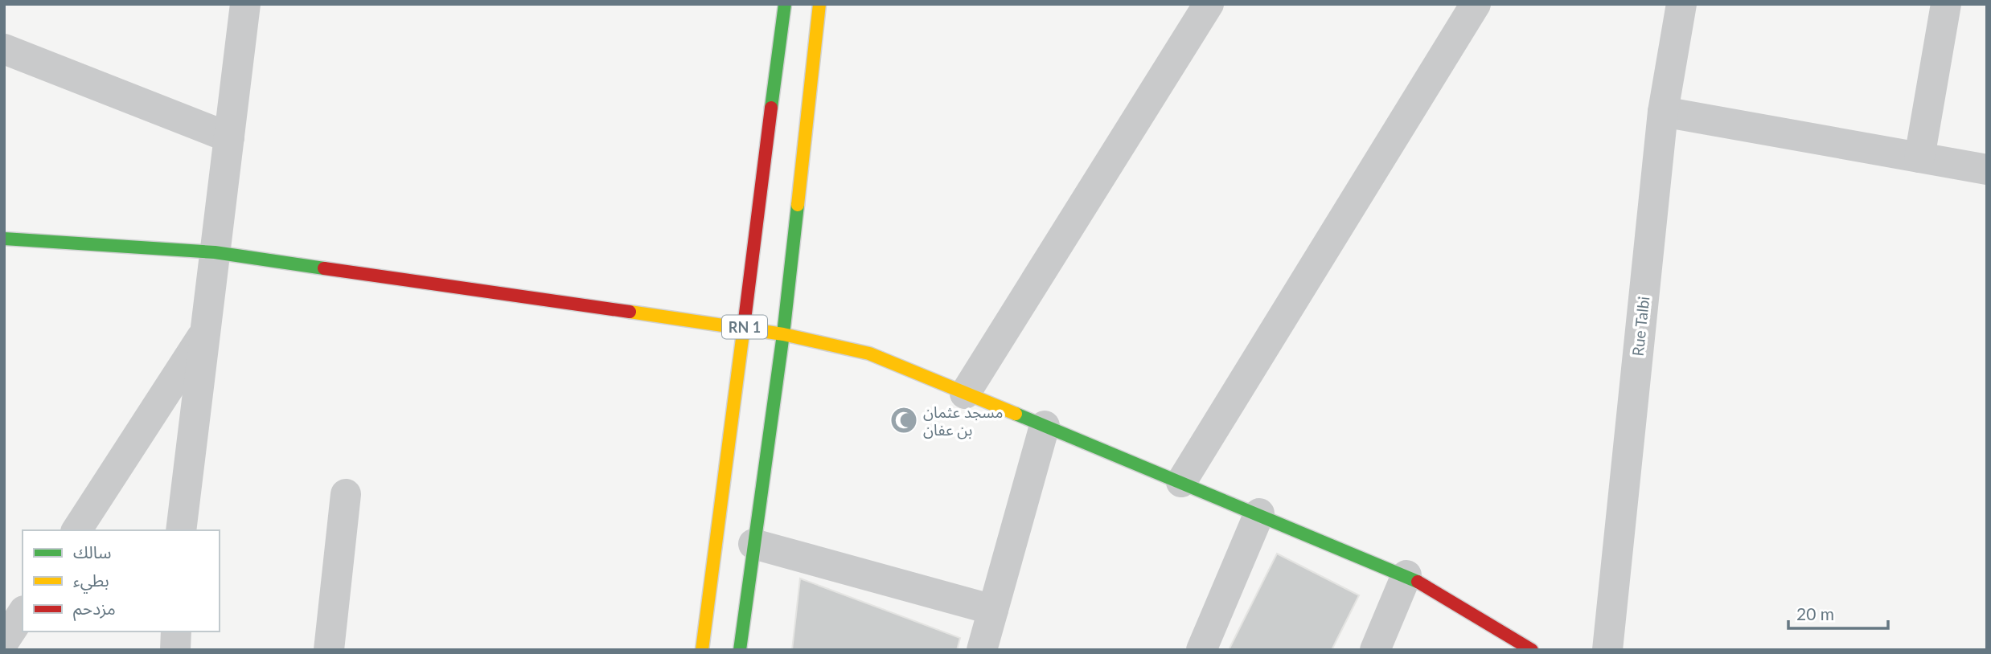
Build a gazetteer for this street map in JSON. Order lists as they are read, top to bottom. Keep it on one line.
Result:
{"streets":{"street":["Rue Talbi","RN 1"]},"places":{"mosque":["مسجد عثمان بن عفان"]},"legend":["سالك","بطيء","مزدحم"],"scale_bar":"20 m"}
